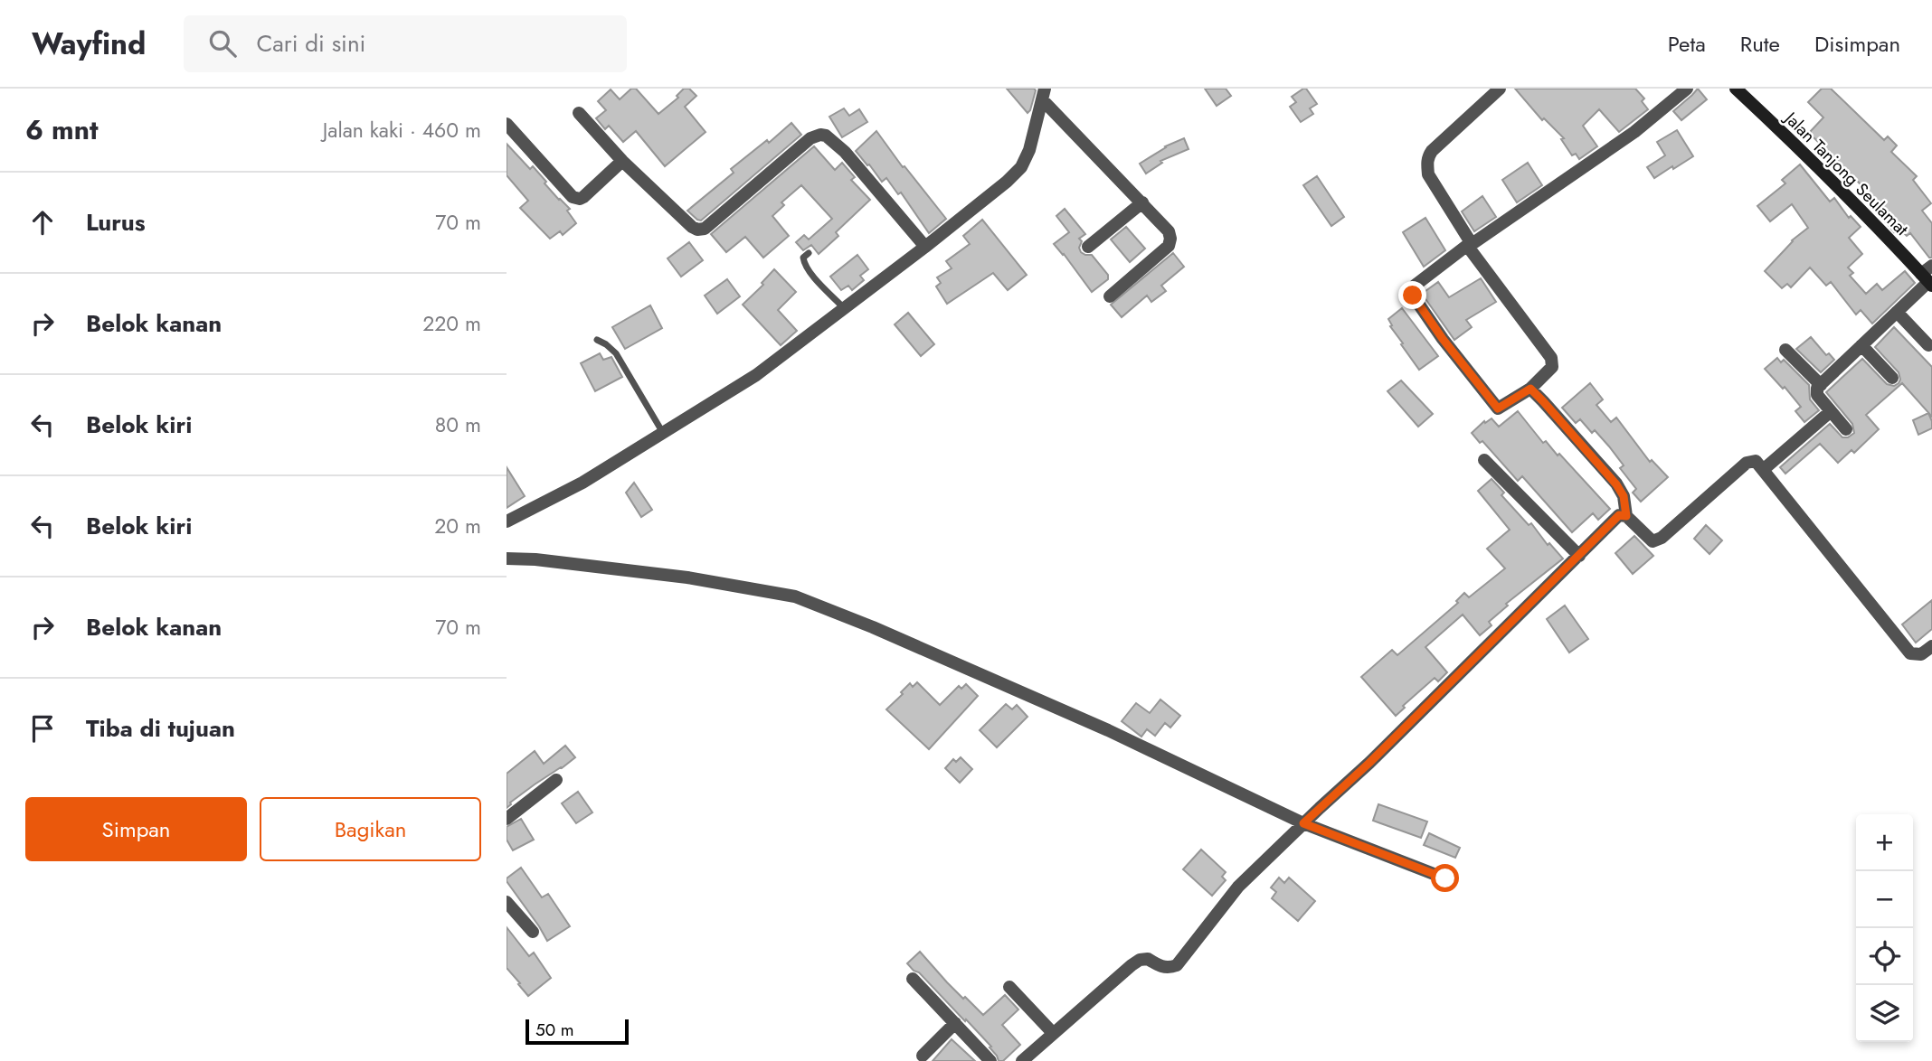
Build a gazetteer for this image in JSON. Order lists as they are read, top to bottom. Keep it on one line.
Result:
{"streets":{"street":["Jalan Tanjong Seulamat"]},"scale_bar":"50 m","page":{"header":"Wayfind","search":"Cari di sini","nav":["Peta","Rute","Disimpan"],"heading":["6 mnt","Jalan kaki · 460 m"],"list":[["Lurus","70 m"],["Belok kanan","220 m"],["Belok kiri","80 m"],["Belok kiri","20 m"],["Belok kanan","70 m"],"Tiba di tujuan"],"buttons":["Simpan","Bagikan"],"map_buttons":["+","−"],"scale":"50 m"}}
